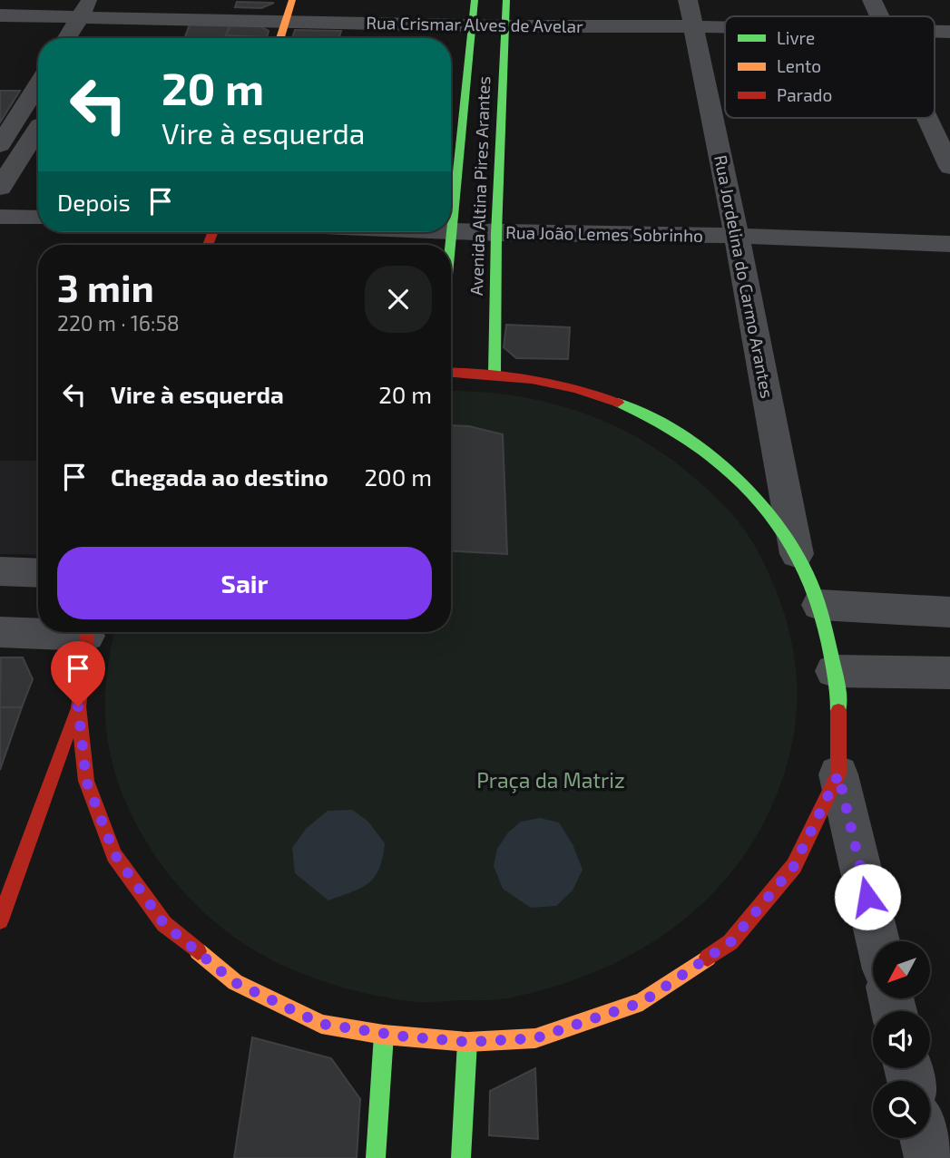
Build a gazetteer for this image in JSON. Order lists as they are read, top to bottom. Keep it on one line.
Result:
{"streets":{"main road":["Avenida Altina Pires Arantes"],"street":["Rua Crismar Alves de Avelar","Rua João Lemes Sobrinho","Rua Jordelina do Carmo Arantes"]},"crossings":[["Rua Crismar Alves de Avelar","Avenida Altina Pires Arantes"],["Rua Crismar Alves de Avelar","Rua Jordelina do Carmo Arantes"],["Avenida Altina Pires Arantes","Rua João Lemes Sobrinho"],["Rua João Lemes Sobrinho","Rua Jordelina do Carmo Arantes"]],"parks":["Praça da Matriz"],"legend":["Livre","Lento","Parado"],"north":"bottom left","page":{"turn":["20 m","Vire à esquerda"],"then":"Depois","heading":["3 min","220 m · 16:58"],"list":[{"name":"Vire à esquerda","value":"20 m"},{"name":"Chegada ao destino","value":"200 m"}],"buttons":"Sair"}}
